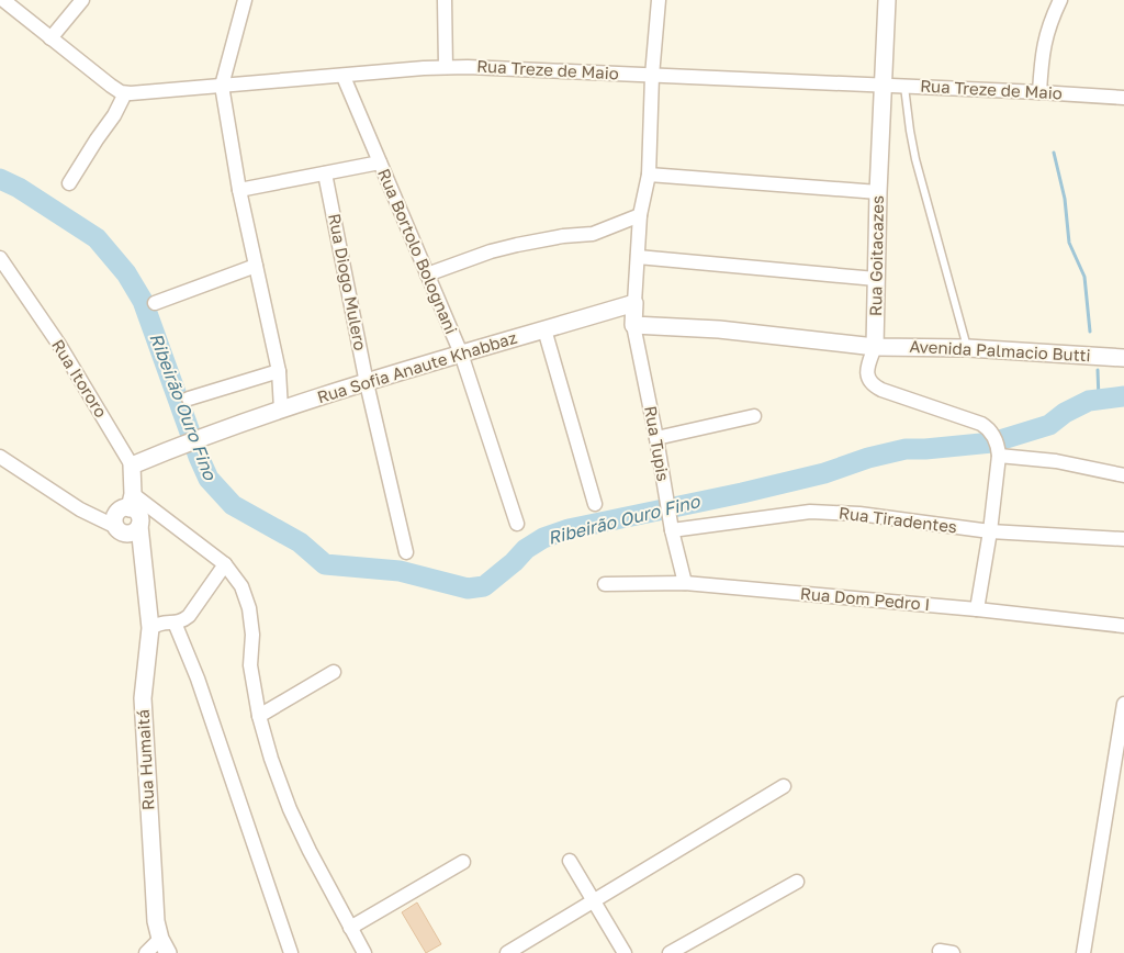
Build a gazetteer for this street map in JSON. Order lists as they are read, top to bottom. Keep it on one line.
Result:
{"streets":{"street":["Rua Treze de Maio","Rua Bortolo Bolognani","Rua Goitacazes","Rua Diogo Mulero","Avenida Palmacio Butti","Rua Sofia Anaute Khabbaz","Rua Itororo","Rua Tupis","Rua Tiradentes","Rua Dom Pedro I","Rua Humaitá"]},"crossings":[["Rua Treze de Maio","Rua Bortolo Bolognani"],["Rua Treze de Maio","Rua Goitacazes"],["Rua Bortolo Bolognani","Rua Sofia Anaute Khabbaz"],["Rua Goitacazes","Avenida Palmacio Butti"],["Rua Diogo Mulero","Rua Sofia Anaute Khabbaz"],["Avenida Palmacio Butti","Rua Tupis"],["Rua Sofia Anaute Khabbaz","Rua Itororo"],["Rua Sofia Anaute Khabbaz","Rua Tupis"],["Rua Itororo","Rua Humaitá"],["Rua Tupis","Rua Tiradentes"],["Rua Tupis","Rua Dom Pedro I"]],"water":["Ribeirão Ouro Fino"]}
